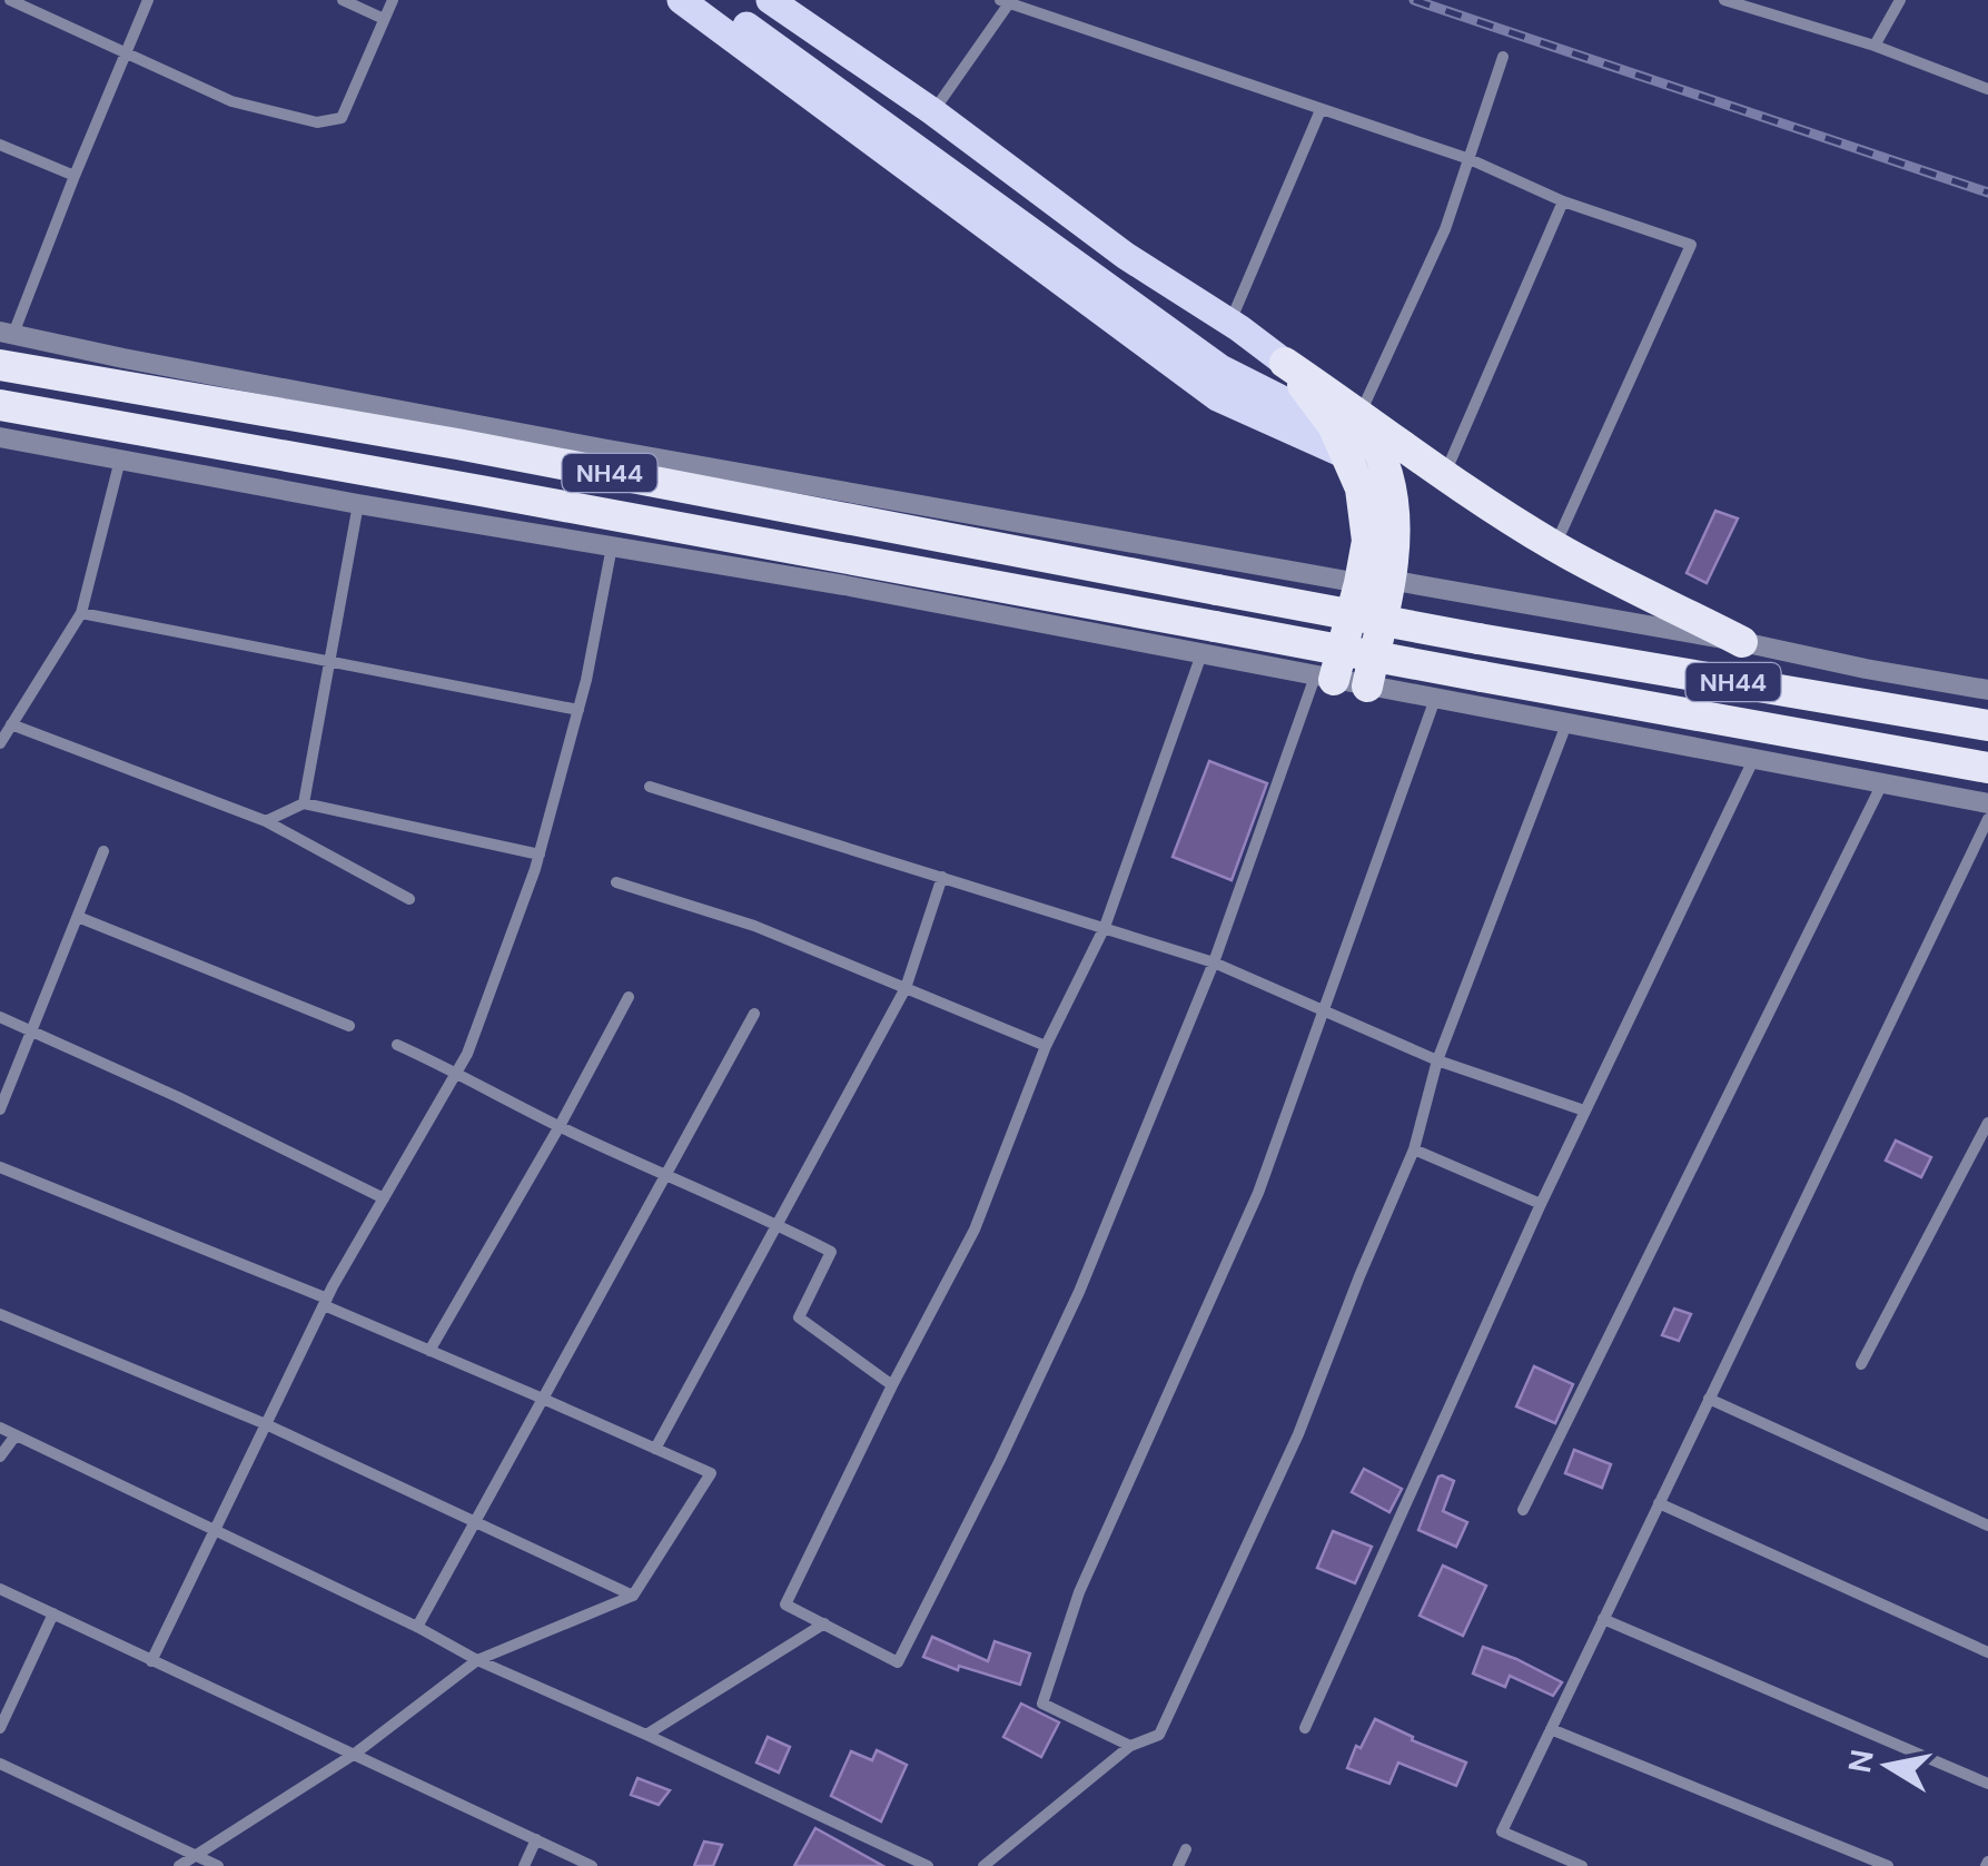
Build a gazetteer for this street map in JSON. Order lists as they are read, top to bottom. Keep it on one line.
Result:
{"streets":{"highway":["NH44"]},"north":"left"}
